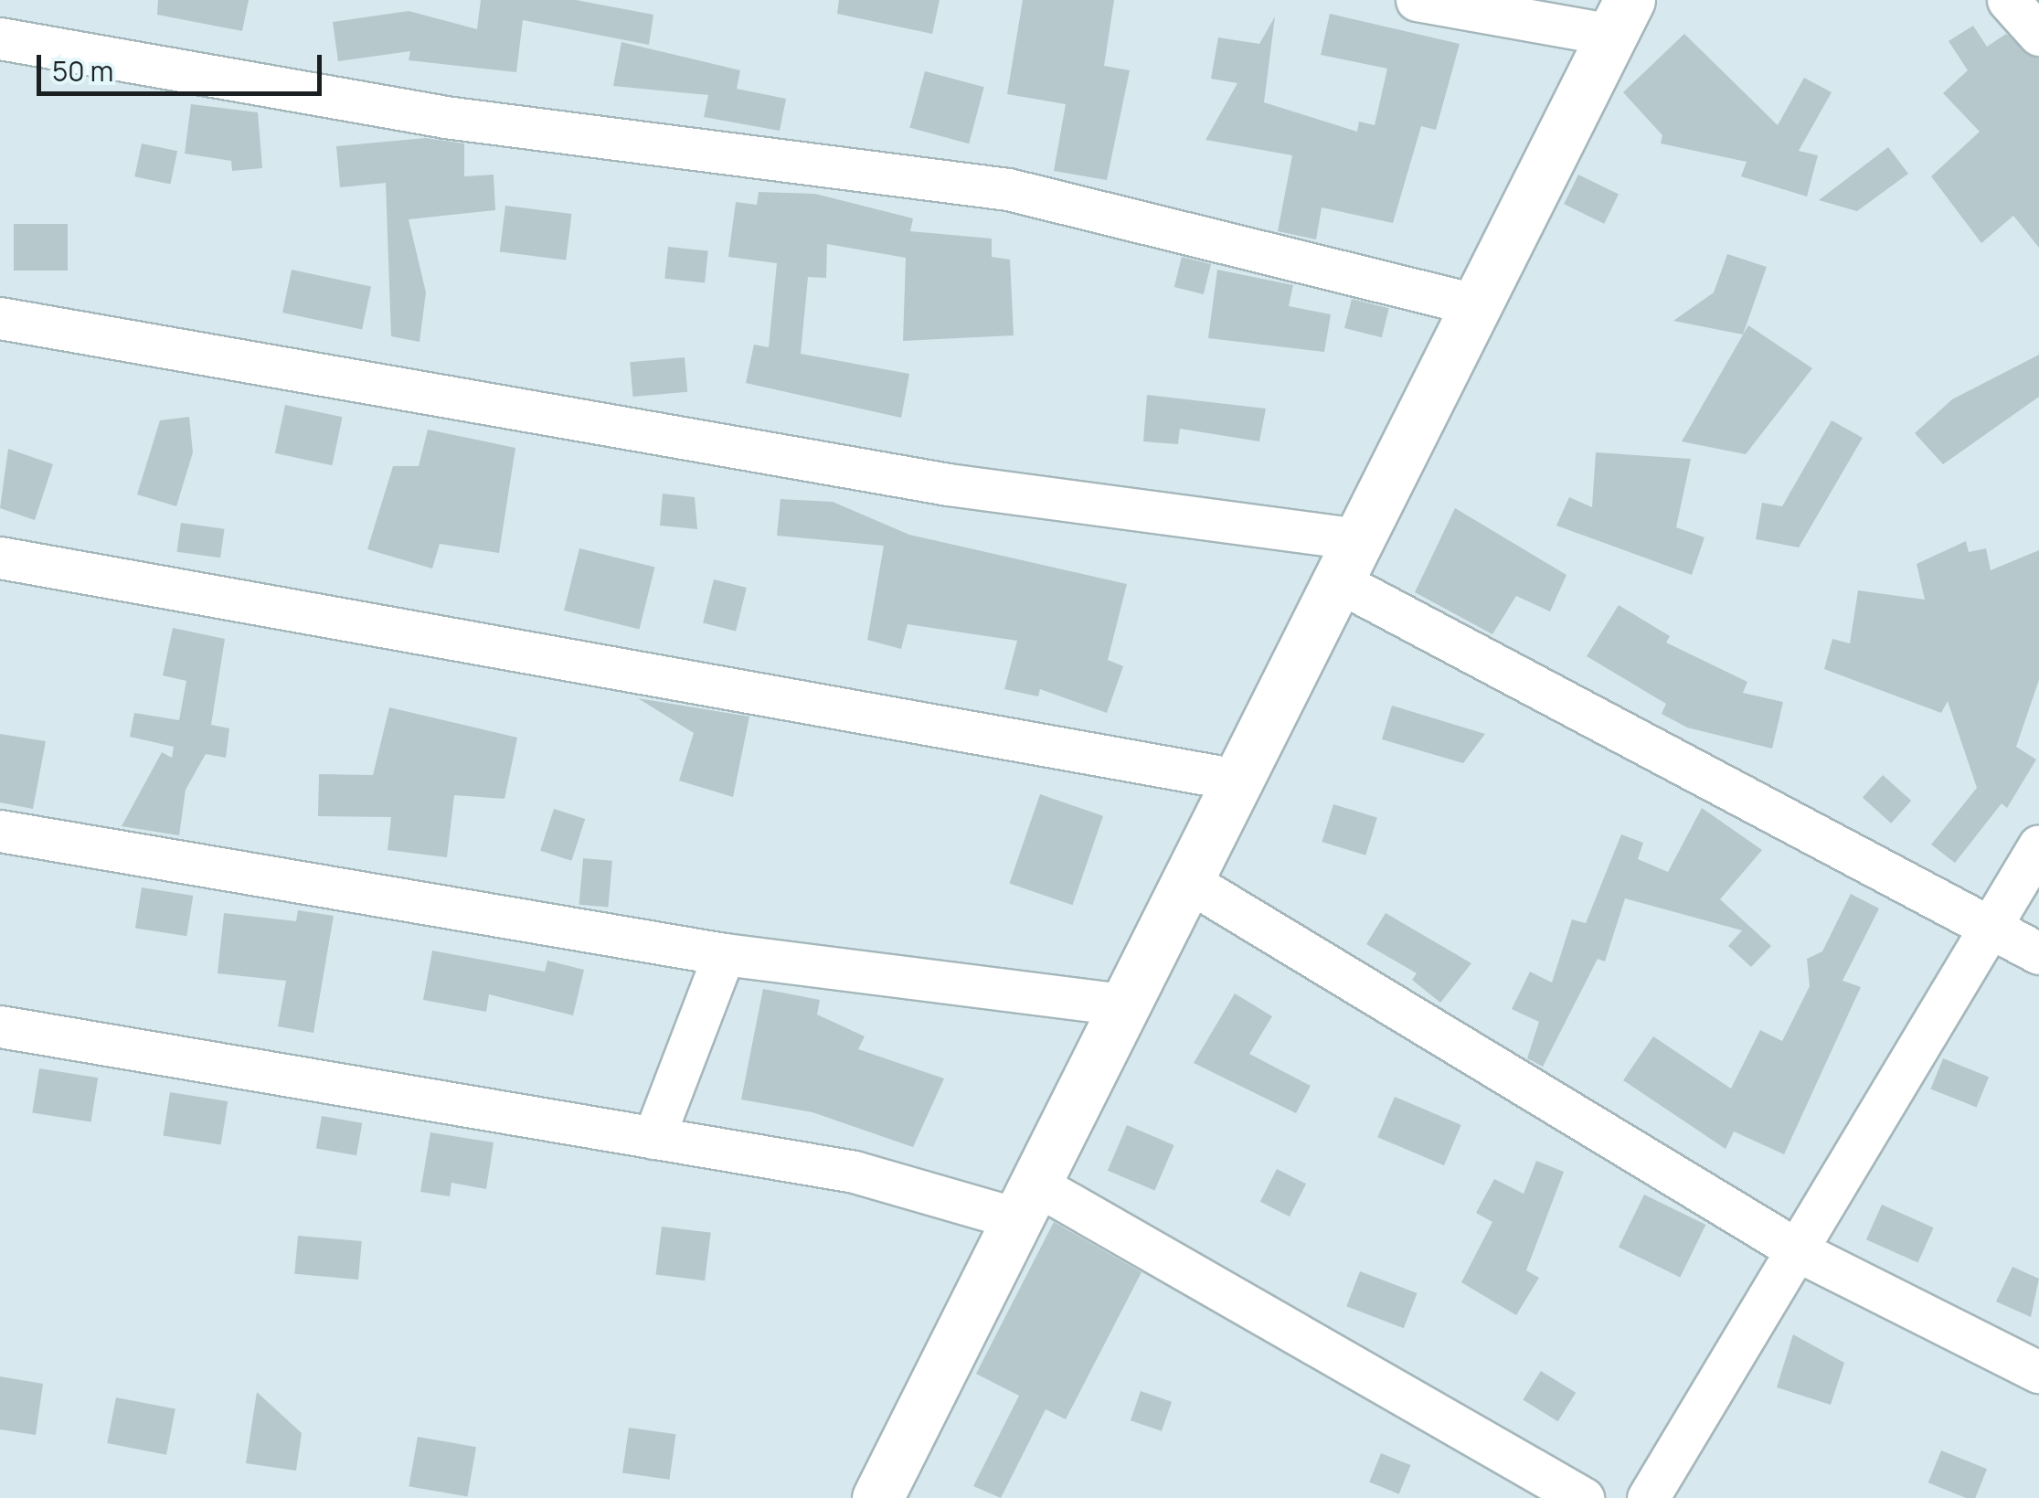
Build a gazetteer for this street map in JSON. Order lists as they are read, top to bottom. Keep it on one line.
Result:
{"scale_bar":"50 m"}
